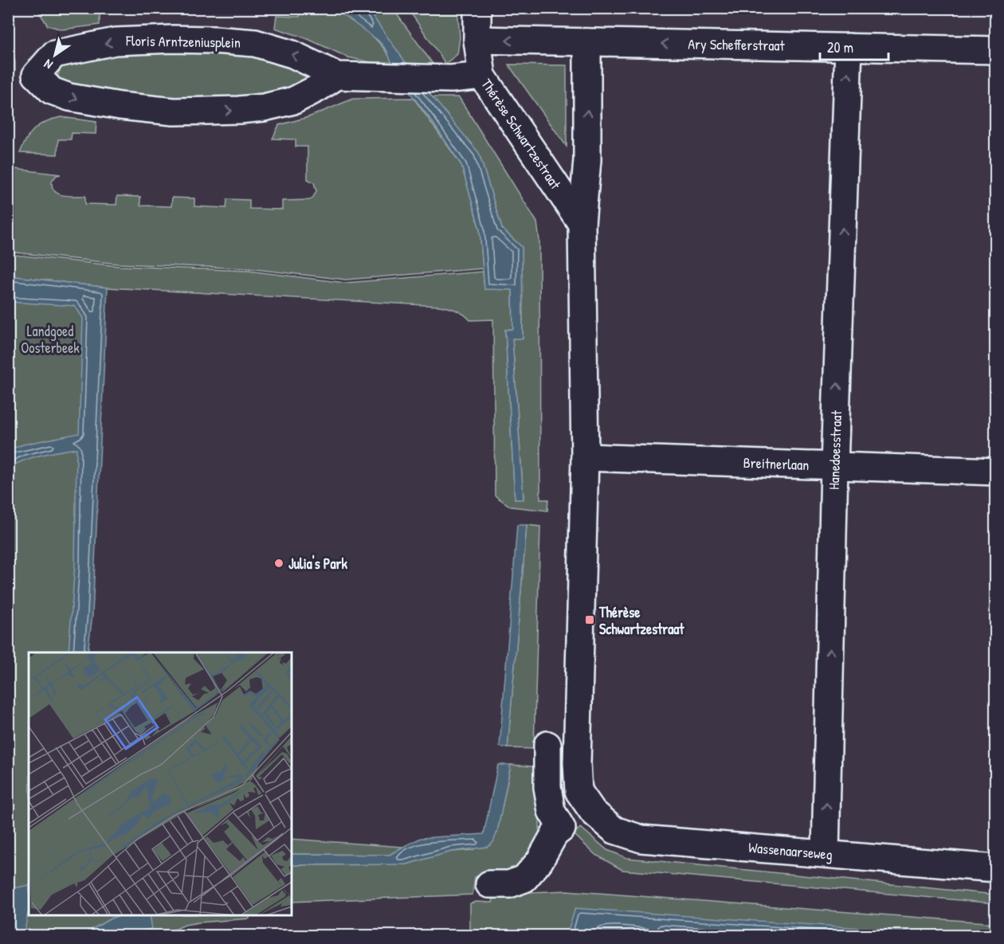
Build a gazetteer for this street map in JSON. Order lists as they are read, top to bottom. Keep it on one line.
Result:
{"streets":{"street":["Floris Arntzeniusplein","Ary Schefferstraat","Thérèse Schwartzestraat","Hanedoesstraat","Breitnerlaan","Wassenaarseweg"]},"crossings":[["Floris Arntzeniusplein","Thérèse Schwartzestraat"],["Ary Schefferstraat","Thérèse Schwartzestraat"],["Ary Schefferstraat","Hanedoesstraat"],["Thérèse Schwartzestraat","Breitnerlaan"],["Thérèse Schwartzestraat","Wassenaarseweg"],["Hanedoesstraat","Breitnerlaan"],["Hanedoesstraat","Wassenaarseweg"]],"one_way":["Ary Schefferstraat","Hanedoesstraat"],"parks":["Landgoed Oosterbeek"],"places":{"other":["Julia's Park"],"transit":["Thérèse Schwartzestraat"]},"scale_bar":"20 m","north":"bottom left"}
